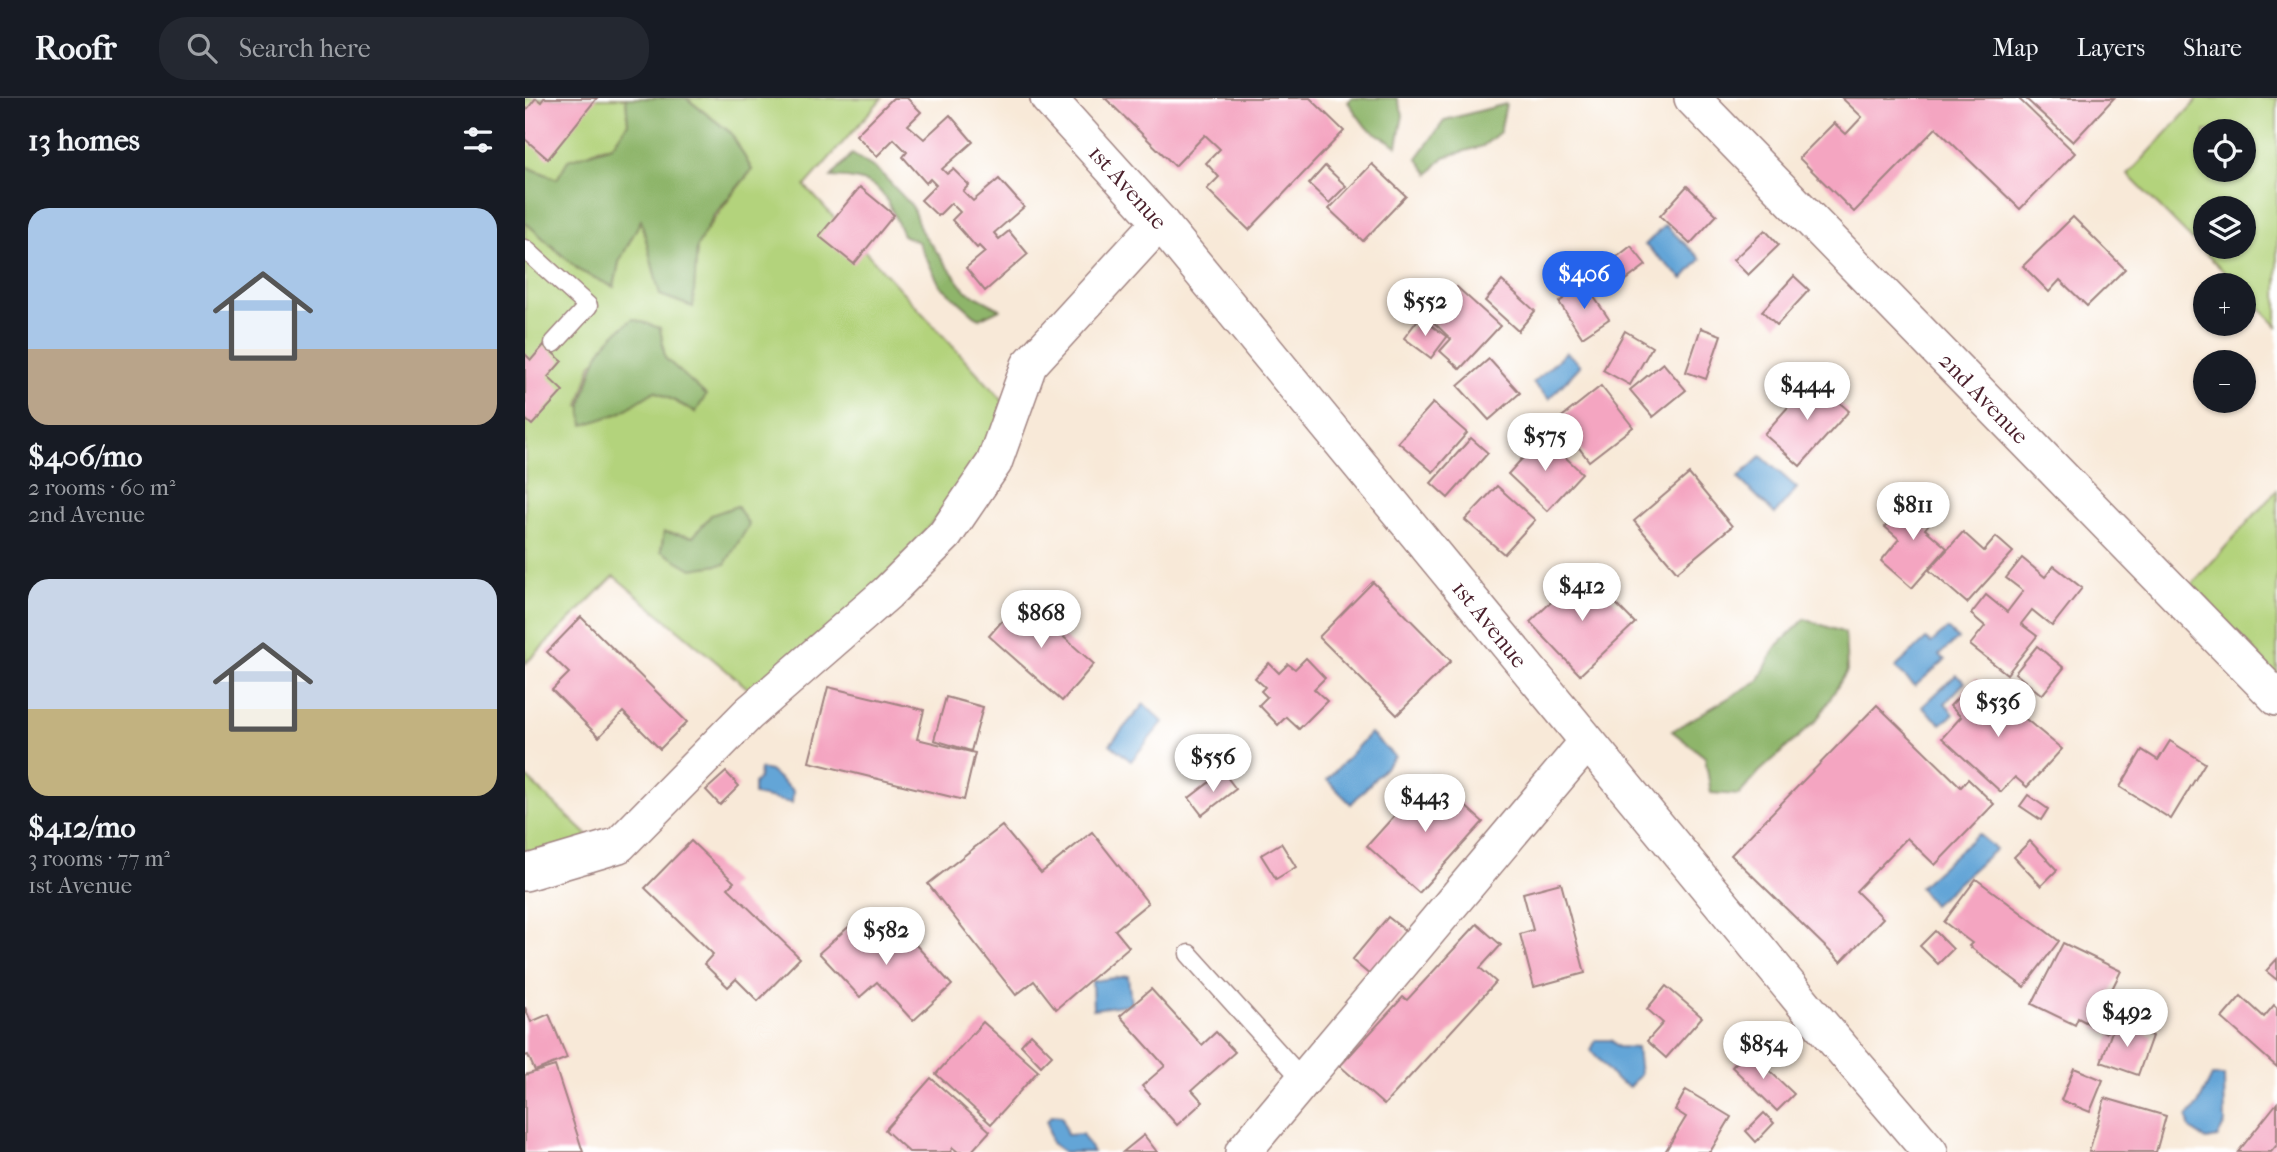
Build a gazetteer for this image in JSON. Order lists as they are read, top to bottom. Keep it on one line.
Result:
{"streets":{"street":["1st Avenue","2nd Avenue"]},"page":{"header":"Roofr","search":"Search here","nav":["Map","Layers","Share"],"heading":"13 homes","map_buttons":["+","−"],"list":[{"name":"$406/mo","note":"2 rooms · 60 m² · 2nd Avenue"},{"name":"$412/mo","note":"3 rooms · 77 m² · 1st Avenue"}],"price":["$406","$552","$444","$575","$811","$412","$868","$536","$556","$443","$582","$492","$854"]}}
